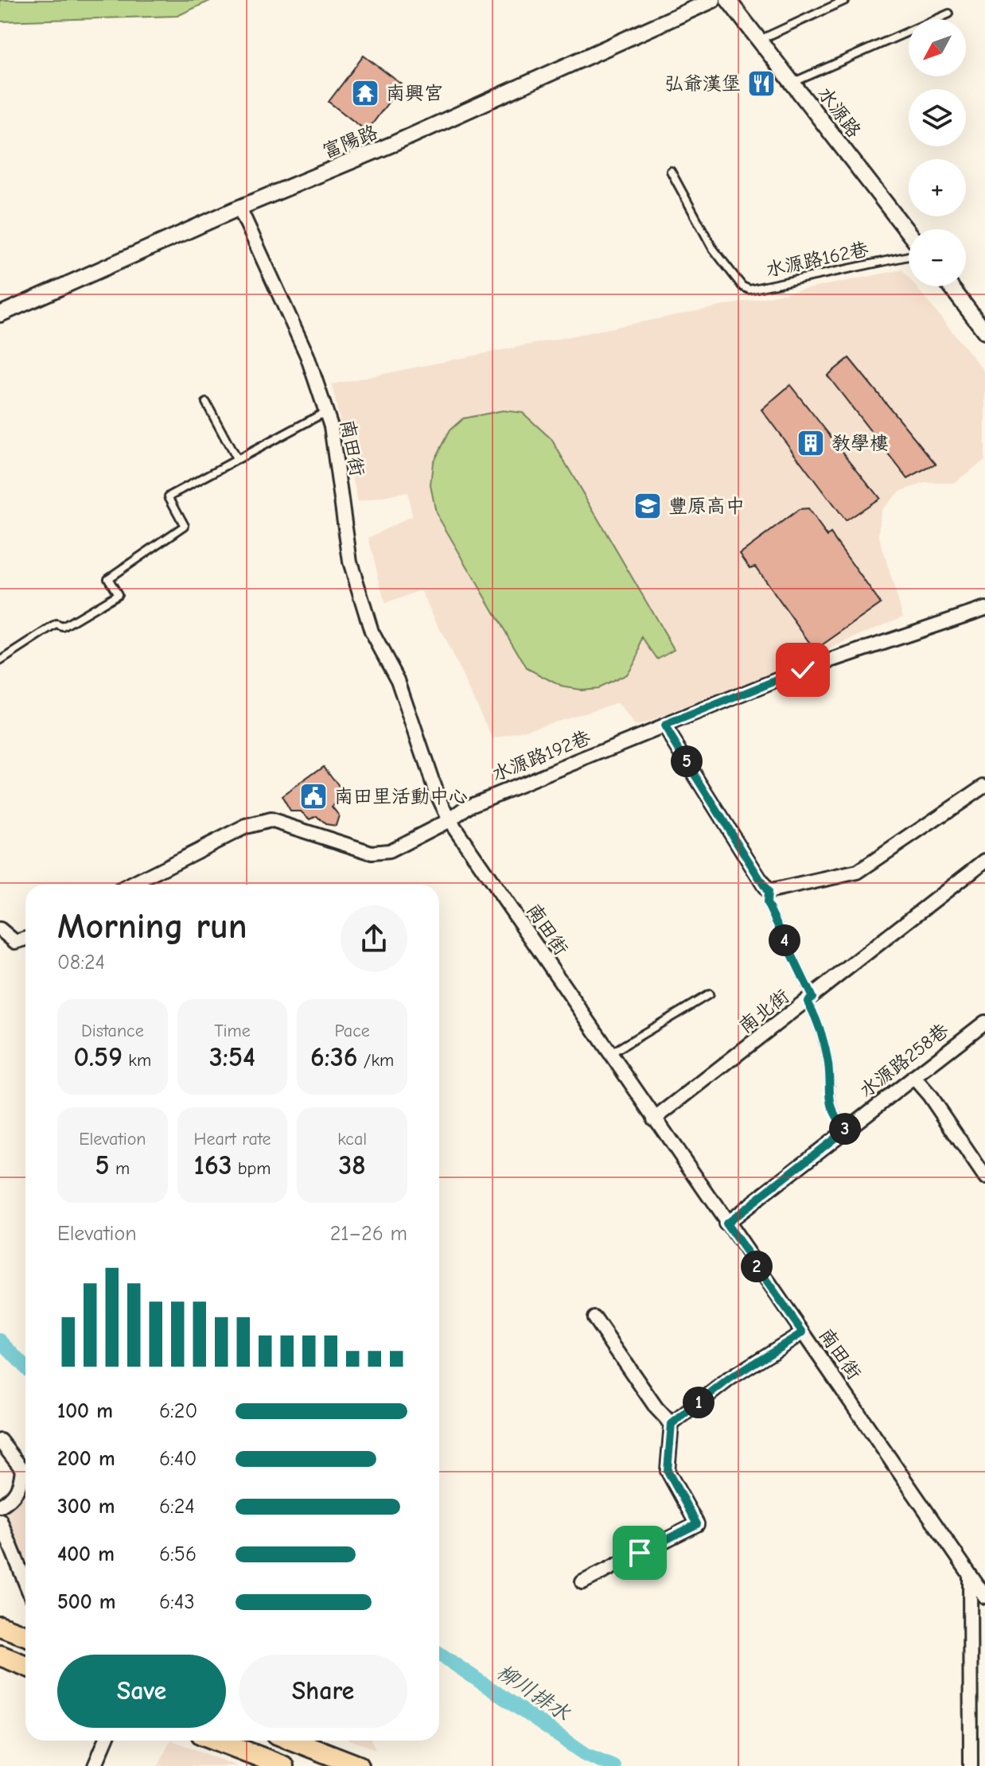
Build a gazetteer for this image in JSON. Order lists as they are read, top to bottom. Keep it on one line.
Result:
{"streets":{"street":["水源路","富陽路","南田街","水源路192巷","南北街","水源路258巷"],"lane":["水源路162巷"]},"crossings":[["富陽路","南田街"],["南田街","水源路192巷"],["南田街","南北街"],["南田街","水源路258巷"]],"water":["柳川排水"],"places":{"restaurant":["弘爺漢堡"],"temple":["南興宮"],"building":["教學樓"],"school or university":["豐原高中"],"public building":["南田里活動中心"]},"north":"bottom left","page":{"map_buttons":["+","−"],"pins":["5","4","3","2","1"],"heading":["Morning run","08:24"],"stats":[["Distance","0.59 km"],["Time","3:54"],["Pace","6:36 /km"],["Elevation","5 m"],["Heart rate","163 bpm"],["kcal","38"]],"chart":["Elevation","21–26 m"],"list":[{"name":"100 m","note":"6:20"},{"name":"200 m","note":"6:40"},{"name":"300 m","note":"6:24"},{"name":"400 m","note":"6:56"},{"name":"500 m","note":"6:43"}],"buttons":["Save","Share"]}}
